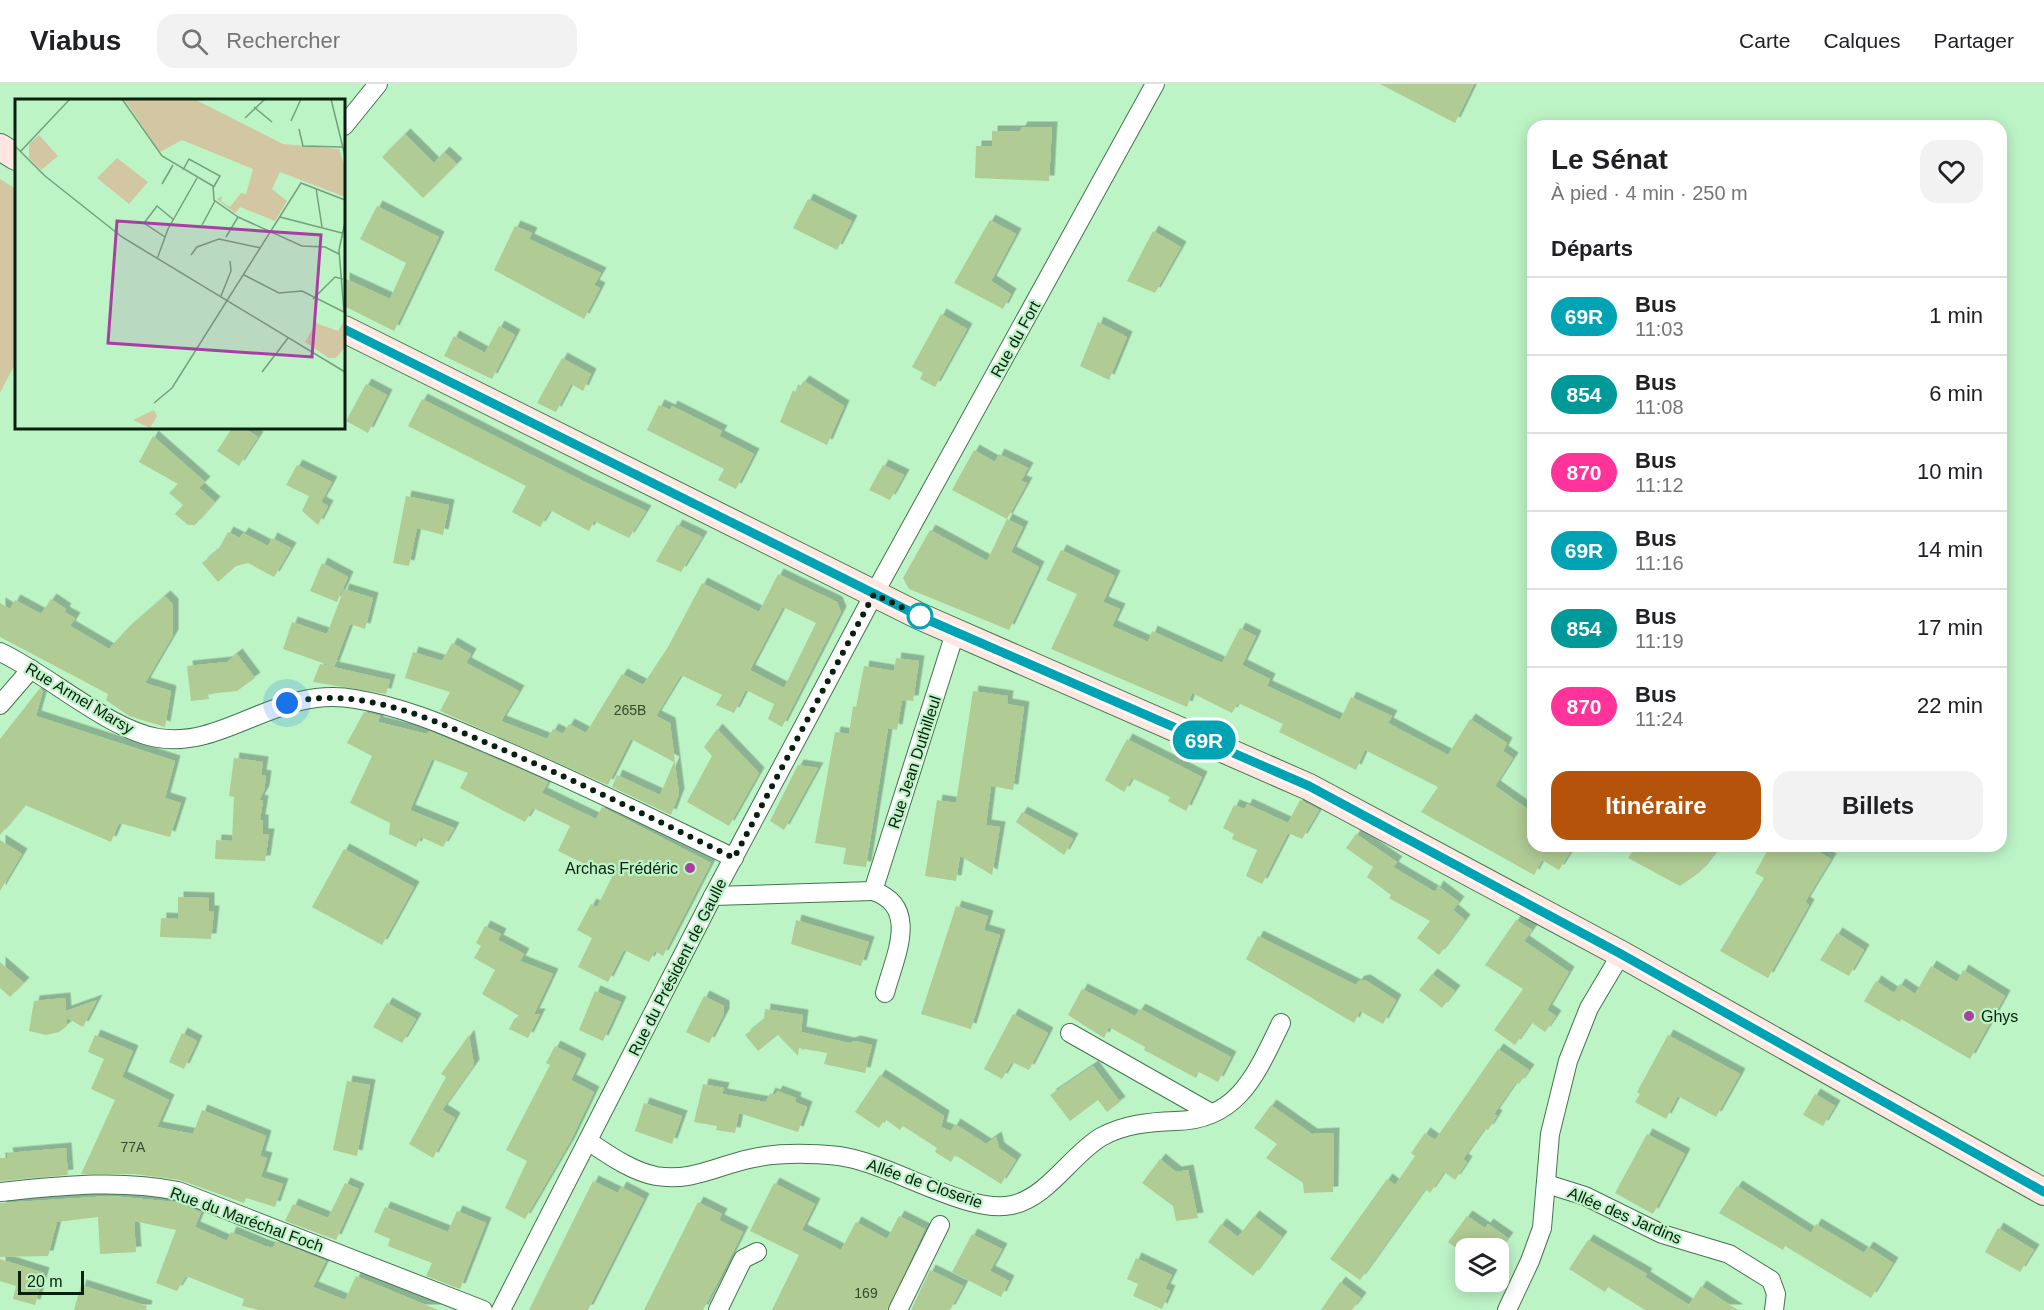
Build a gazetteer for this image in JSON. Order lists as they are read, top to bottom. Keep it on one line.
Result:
{"streets":{"street":["Rue du Fort","Rue Armel Marsy","Rue Jean Duthilleul","Rue du Président de Gaulle","Allée de Closerie","Allée des Jardins","Rue du Maréchal Foch"]},"crossings":[["Rue du Fort","Rue du Président de Gaulle"],["Rue Armel Marsy","Rue du Président de Gaulle"],["Rue du Président de Gaulle","Allée de Closerie"]],"places":["Archas Frédéric","Ghys"],"lines":["bus line 69R"],"house_numbers":["265B","77A","169"],"scale_bar":"20 m","page":{"header":"Viabus","search":"Rechercher","nav":["Carte","Calques","Partager"],"on_map":"69R","heading":[["Le Sénat","À pied · 4 min · 250 m"],"Départs"],"list":[{"mark":"69R","name":"Bus","note":"11:03","value":"1 min"},{"mark":"854","name":"Bus","note":"11:08","value":"6 min"},{"mark":"870","name":"Bus","note":"11:12","value":"10 min"},{"mark":"69R","name":"Bus","note":"11:16","value":"14 min"},{"mark":"854","name":"Bus","note":"11:19","value":"17 min"},{"mark":"870","name":"Bus","note":"11:24","value":"22 min"}],"buttons":["Itinéraire","Billets"],"scale":"20 m"}}
